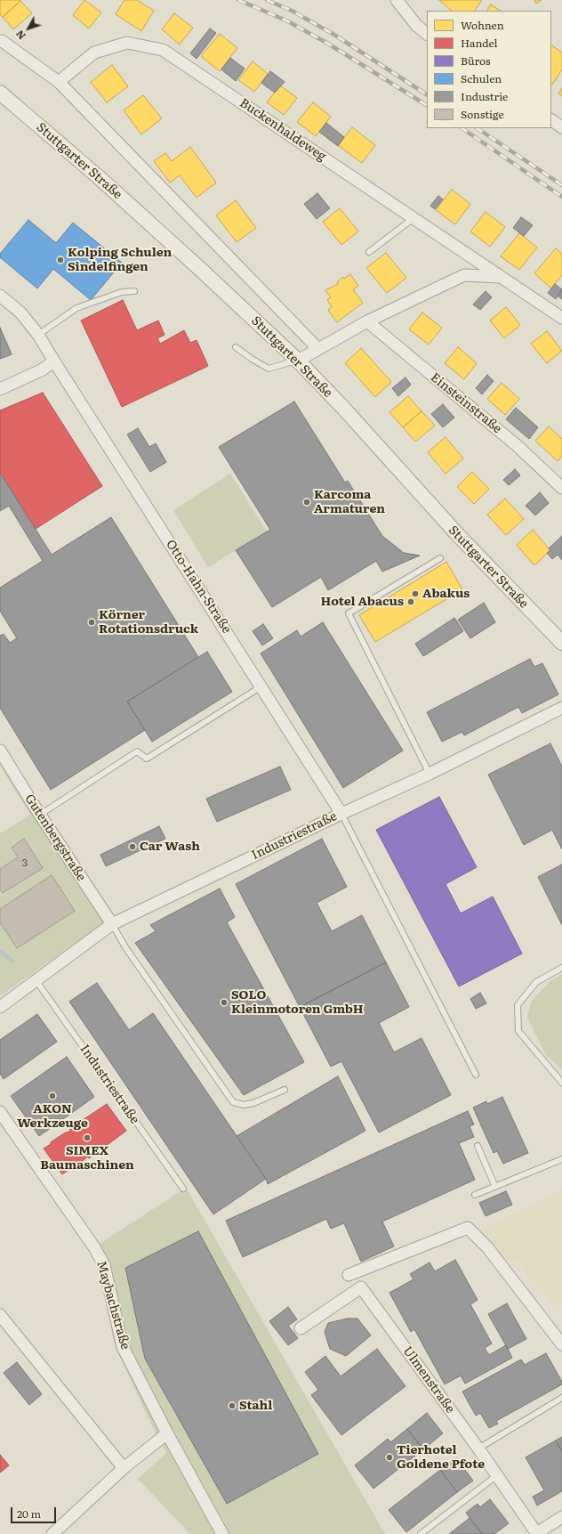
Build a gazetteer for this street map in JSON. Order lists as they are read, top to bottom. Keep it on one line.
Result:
{"streets":{"street":["Buckenhaldeweg","Stuttgarter Straße","Einsteinstraße","Otto-Hahn-Straße","Industriestraße","Gutenbergstraße","Maybachstraße","Ulmenstraße"]},"crossings":[["Buckenhaldeweg","Stuttgarter Straße"],["Otto-Hahn-Straße","Industriestraße"],["Industriestraße","Gutenbergstraße"]],"places":["Kolping Schulen Sindelfingen","Karcoma Armaturen","Abakus","Hotel Abacus","Körner Rotationsdruck","Car Wash","SOLO Kleinmotoren GmbH","AKON Werkzeuge","SIMEX Baumaschinen","Stahl","Tierhotel Goldene Pfote"],"house_numbers":["3"],"legend":["Wohnen","Handel","Büros","Schulen","Industrie","Sonstige"],"scale_bar":"20 m","north":"bottom left"}
